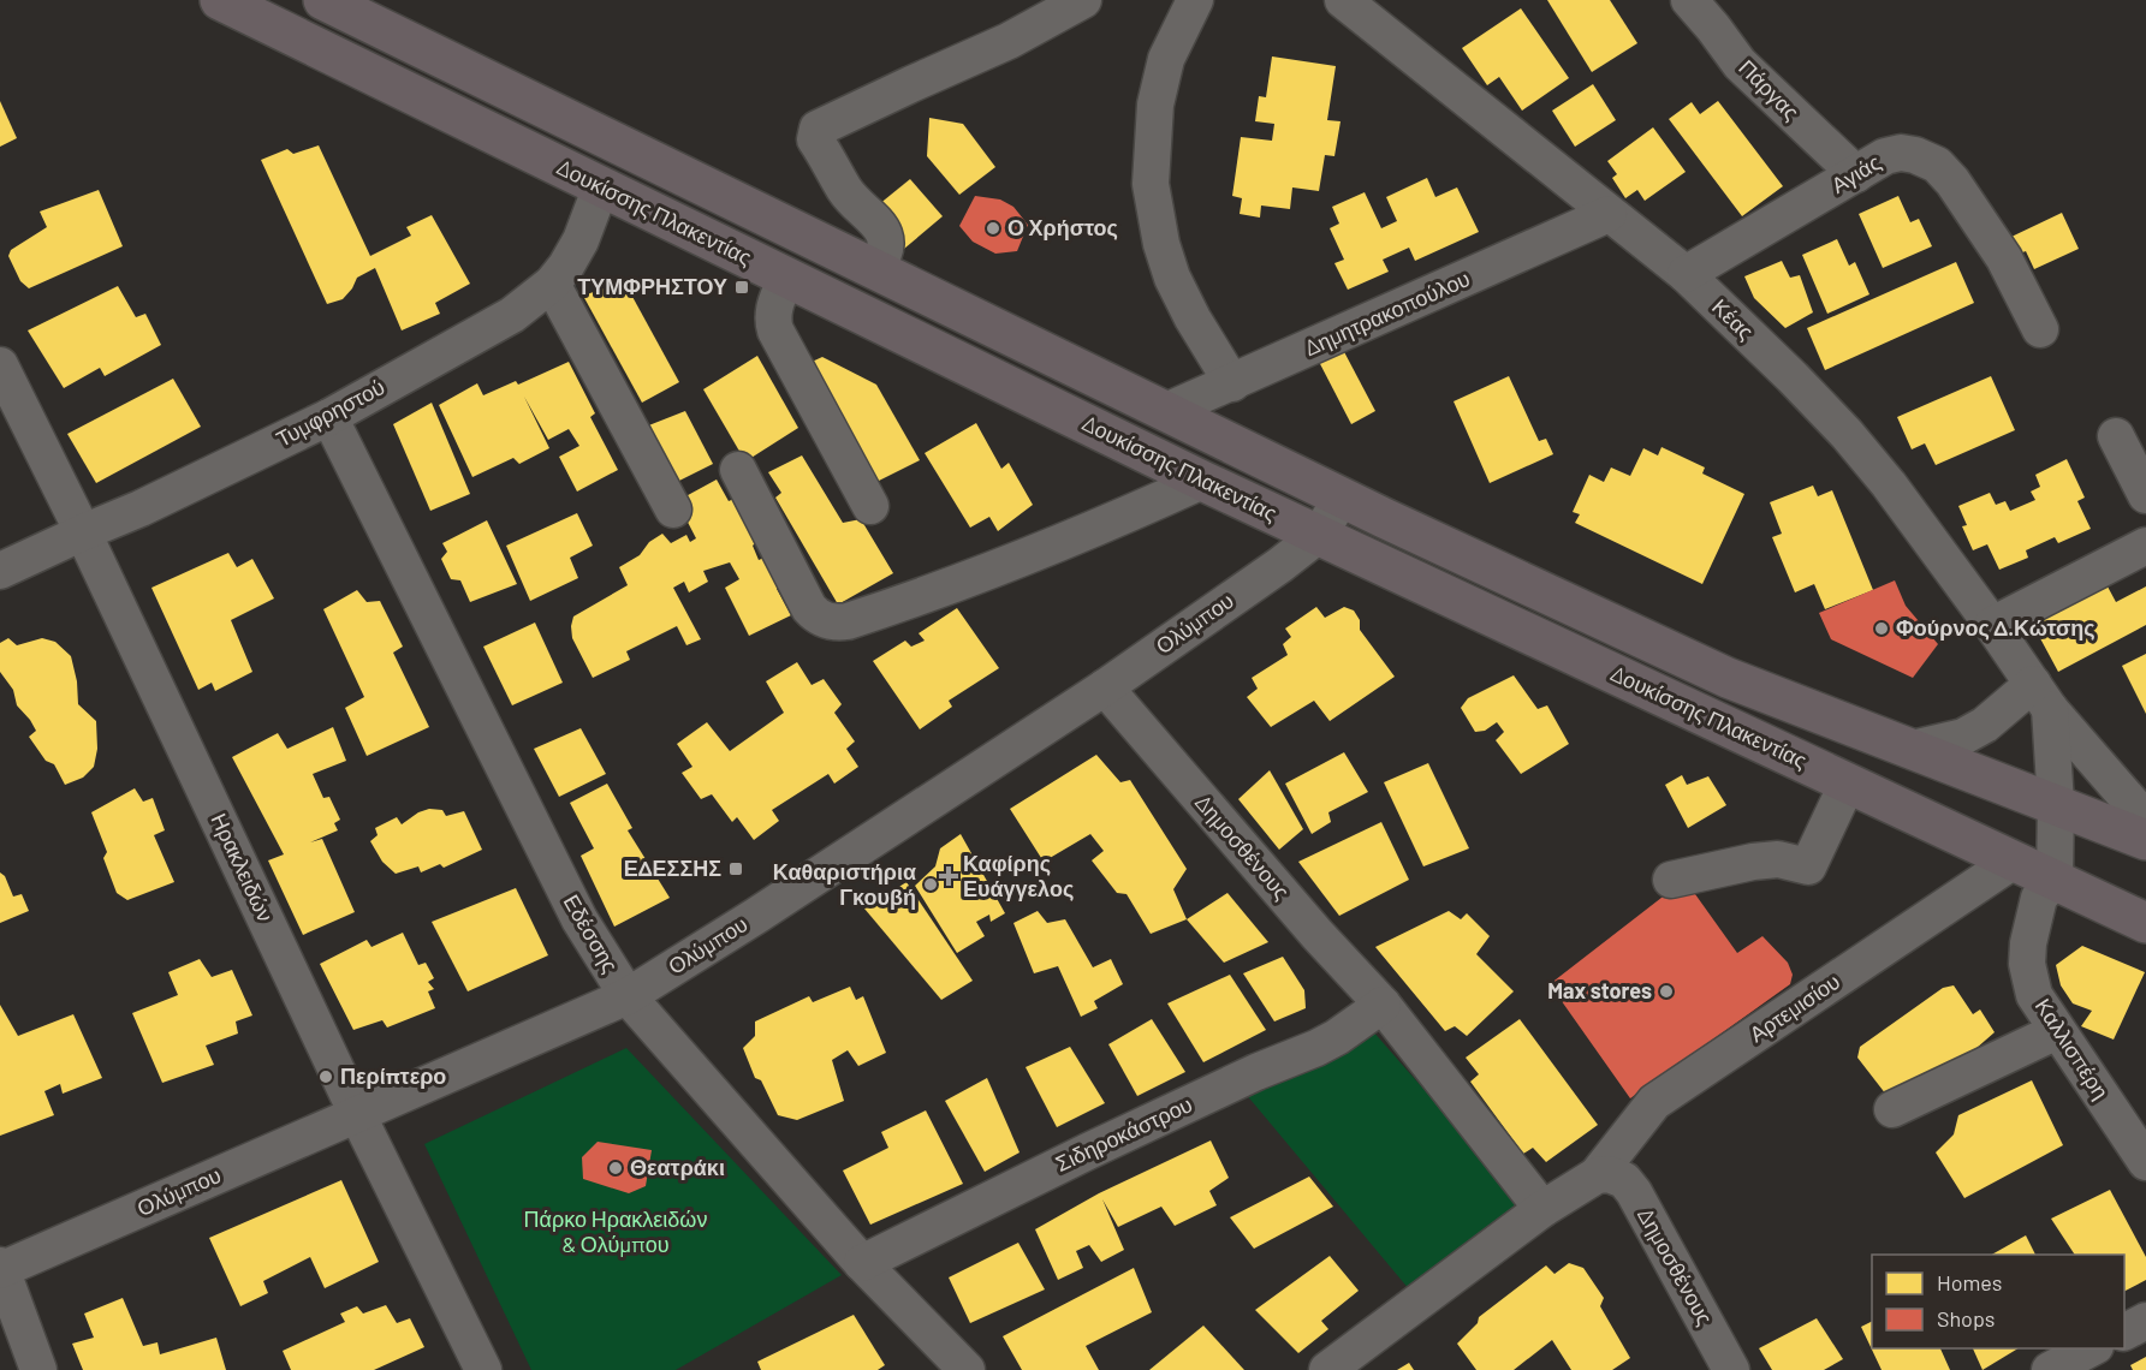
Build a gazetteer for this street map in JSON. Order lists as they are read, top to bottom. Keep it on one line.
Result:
{"streets":{"main road":["Δουκίσσης Πλακεντίας"],"street":["Πάργας","Αγιάς","Δημητρακοπούλου","Κέας","Τυμφρηστού","Ολύμπου","Δημοσθένους","Ηρακλειδών","Εδέσσης","Αρτεμισίου","Καλλισπέρη","Σιδηροκάστρου"]},"crossings":[["Πάργας","Αγιάς"],["Αγιάς","Κέας"],["Δουκίσσης Πλακεντίας","Δημητρακοπούλου"],["Δουκίσσης Πλακεντίας","Τυμφρηστού"],["Δουκίσσης Πλακεντίας","Ολύμπου"],["Δουκίσσης Πλακεντίας","Αρτεμισίου"],["Δουκίσσης Πλακεντίας","Καλλισπέρη"],["Δημητρακοπούλου","Κέας"],["Τυμφρηστού","Ηρακλειδών"],["Τυμφρηστού","Εδέσσης"],["Ολύμπου","Δημοσθένους"],["Ολύμπου","Ηρακλειδών"],["Ολύμπου","Εδέσσης"],["Δημοσθένους","Αρτεμισίου"],["Δημοσθένους","Σιδηροκάστρου"],["Εδέσσης","Σιδηροκάστρου"]],"parks":["Πάρκο Ηρακλειδών & Ολύμπου"],"places":{"other":["Ο Χρήστος","Φούρνος Δ.Κώτσης","Καθαριστήρια Γκουβή","Max stores","Περίπτερο","Θεατράκι"],"transit":["ΤΥΜΦΡΗΣΤΟΥ","ΕΔΕΣΣΗΣ"],"health":["Καφίρης Ευάγγελος"]},"legend":["Homes","Shops"]}
